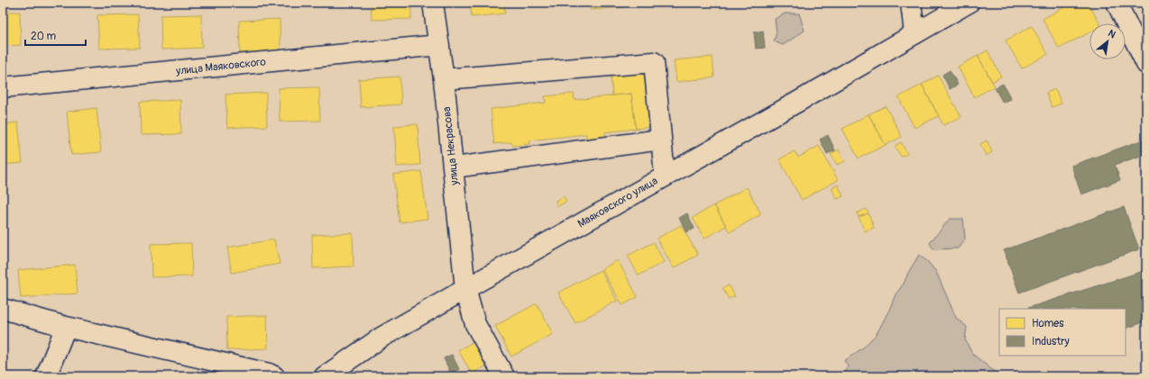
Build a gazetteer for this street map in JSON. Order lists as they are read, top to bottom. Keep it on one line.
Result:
{"streets":{"street":["улица Маяковского","улица Некрасова","Маяковского улица"]},"crossings":[["улица Маяковского","улица Некрасова"],["улица Некрасова","Маяковского улица"]],"legend":["Homes","Industry"],"scale_bar":"20 m","north":"top right"}
